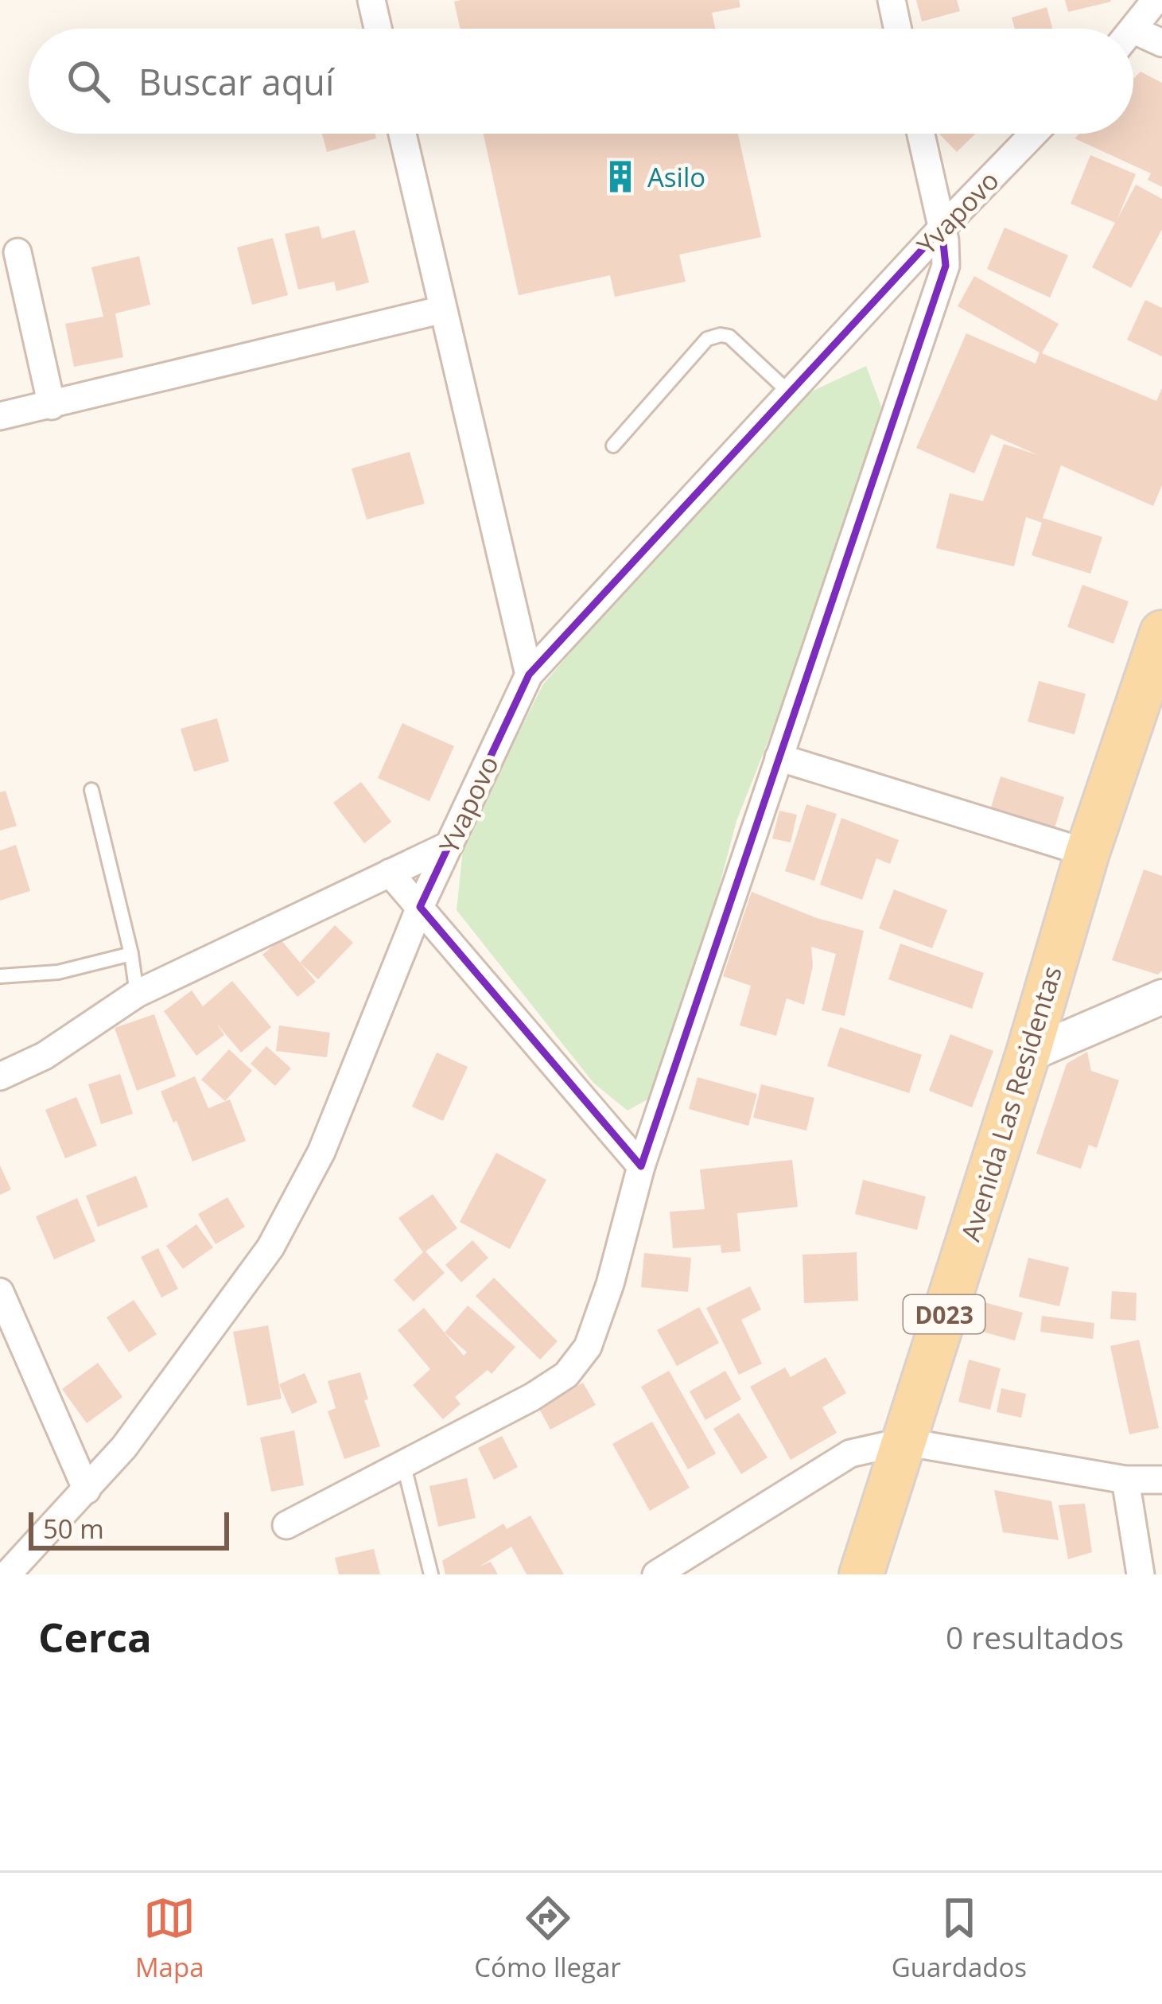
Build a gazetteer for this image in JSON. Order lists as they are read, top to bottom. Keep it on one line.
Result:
{"streets":{"main road":["Avenida Las Residentas","D023"],"street":["Yvapovo"]},"places":{"building":["Asilo"]},"scale_bar":"50 m","page":{"search":"Buscar aquí","scale":"50 m","heading":["Cerca","0 resultados"],"nav":["Mapa","Cómo llegar","Guardados"]}}
